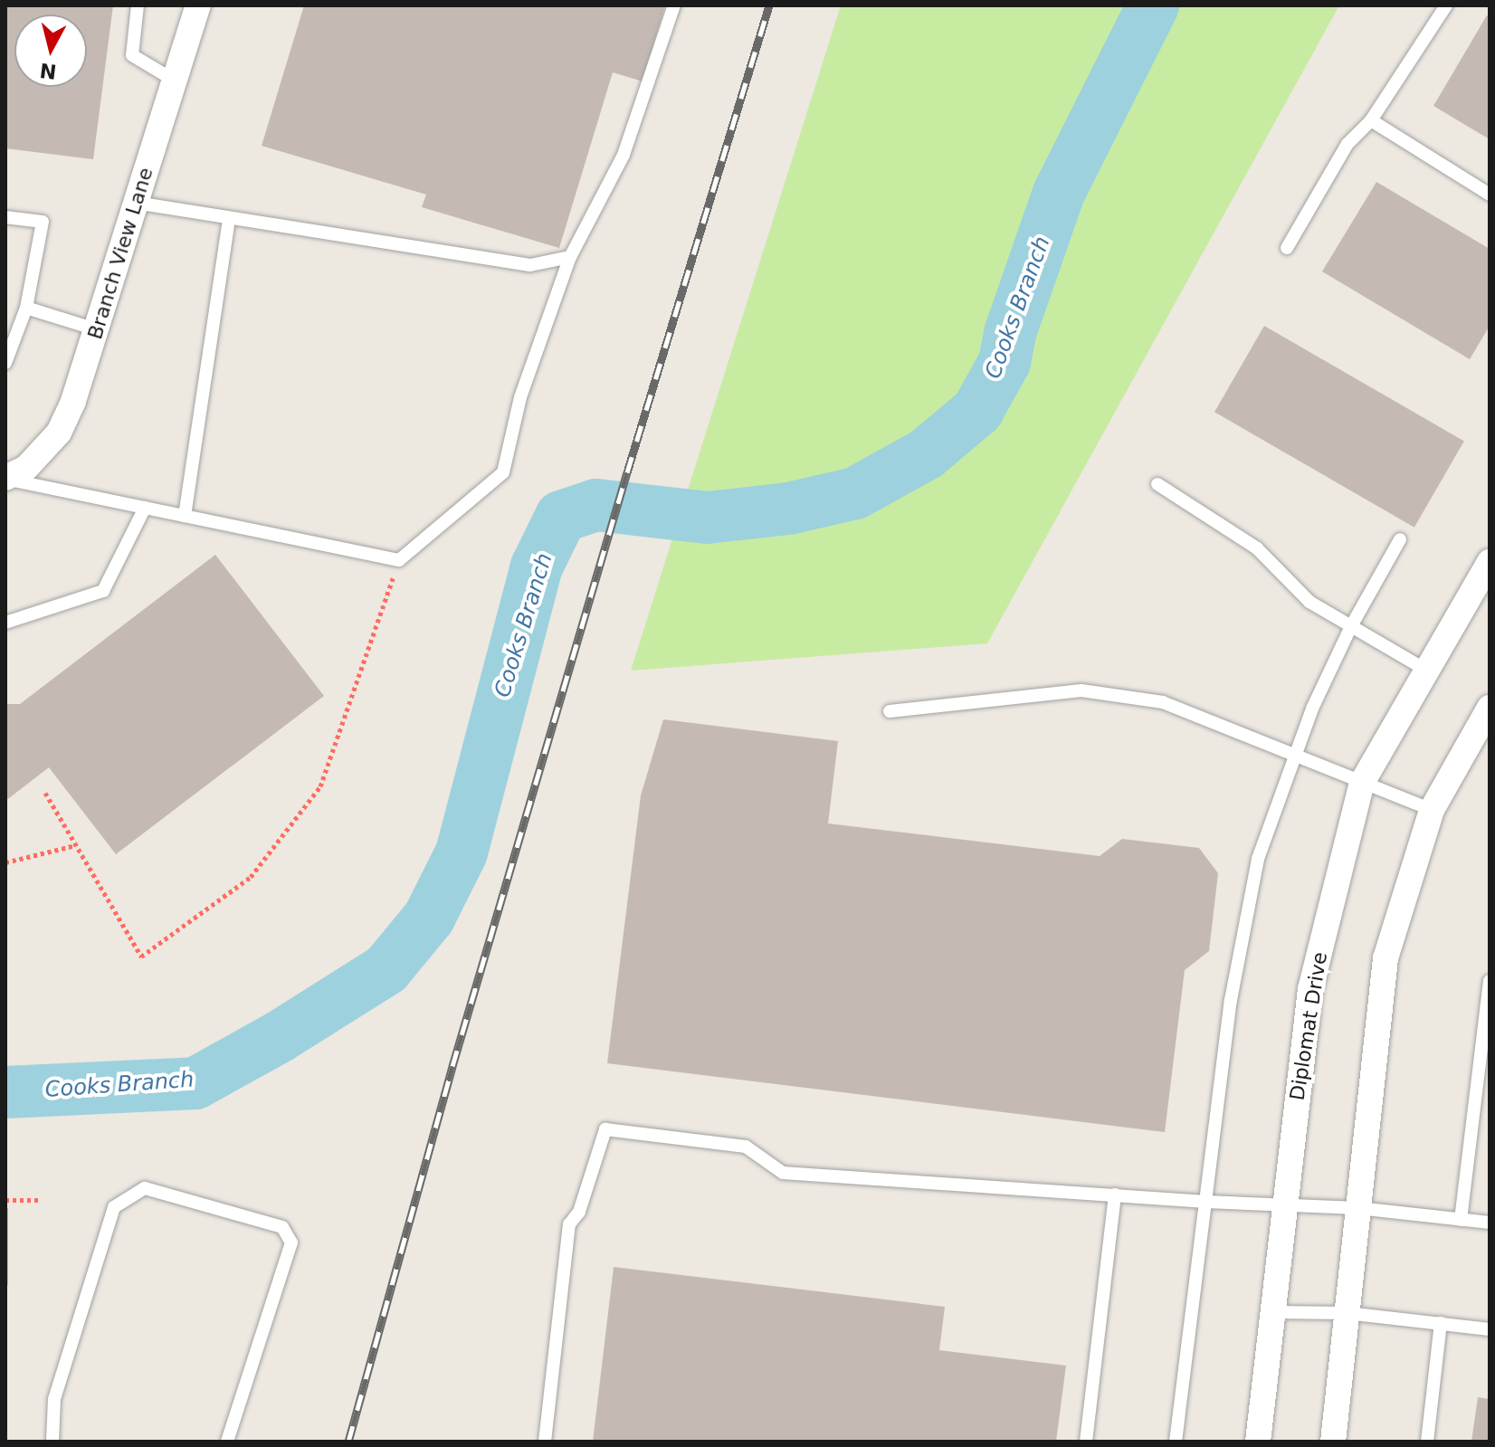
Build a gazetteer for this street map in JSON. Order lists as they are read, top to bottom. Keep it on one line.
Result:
{"streets":{"street":["Branch View Lane","Diplomat Drive"]},"water":["Cooks Branch"],"north":"bottom"}
